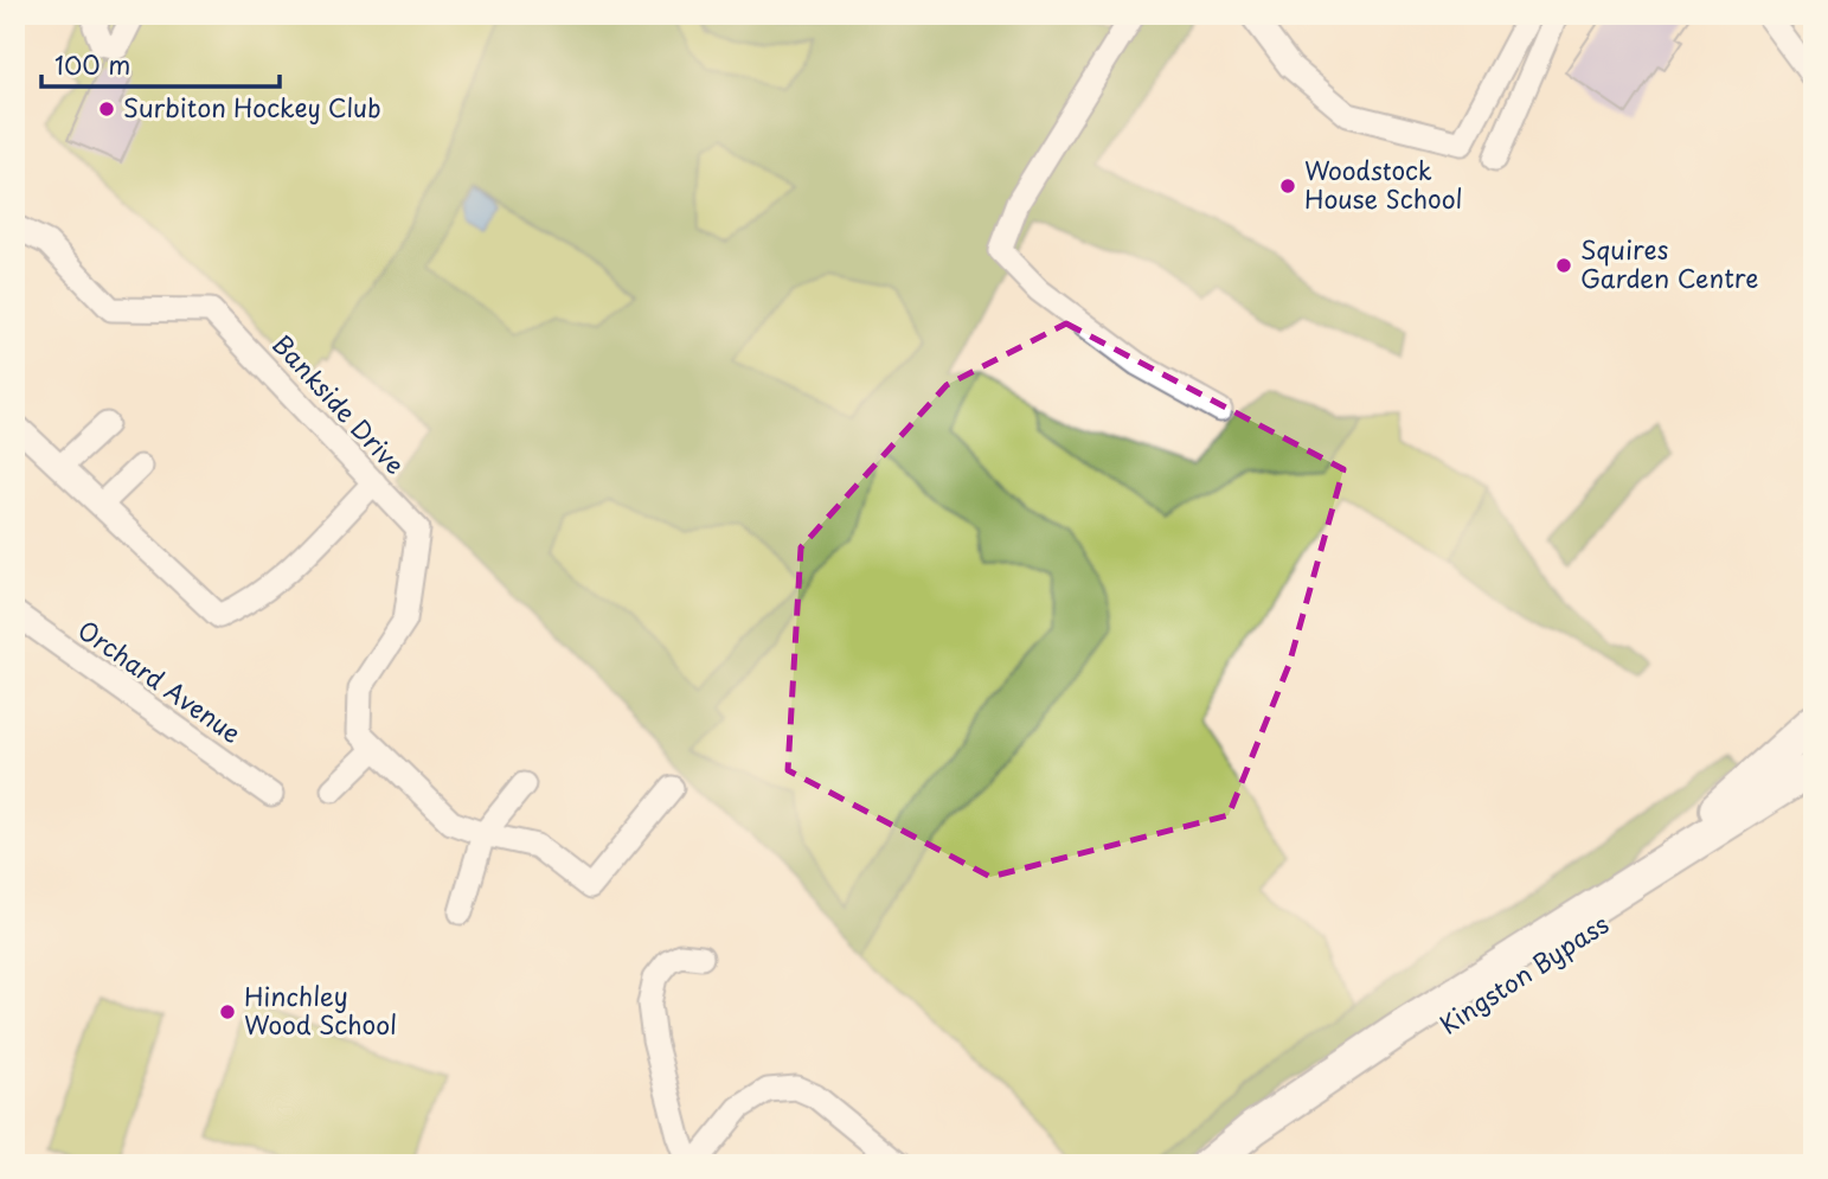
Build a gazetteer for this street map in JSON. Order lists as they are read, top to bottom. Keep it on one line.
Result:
{"streets":{"highway":["Kingston Bypass"],"street":["Bankside Drive","Orchard Avenue"]},"places":["Surbiton Hockey Club","Woodstock House School","Squires Garden Centre","Hinchley Wood School"],"scale_bar":"100 m"}
